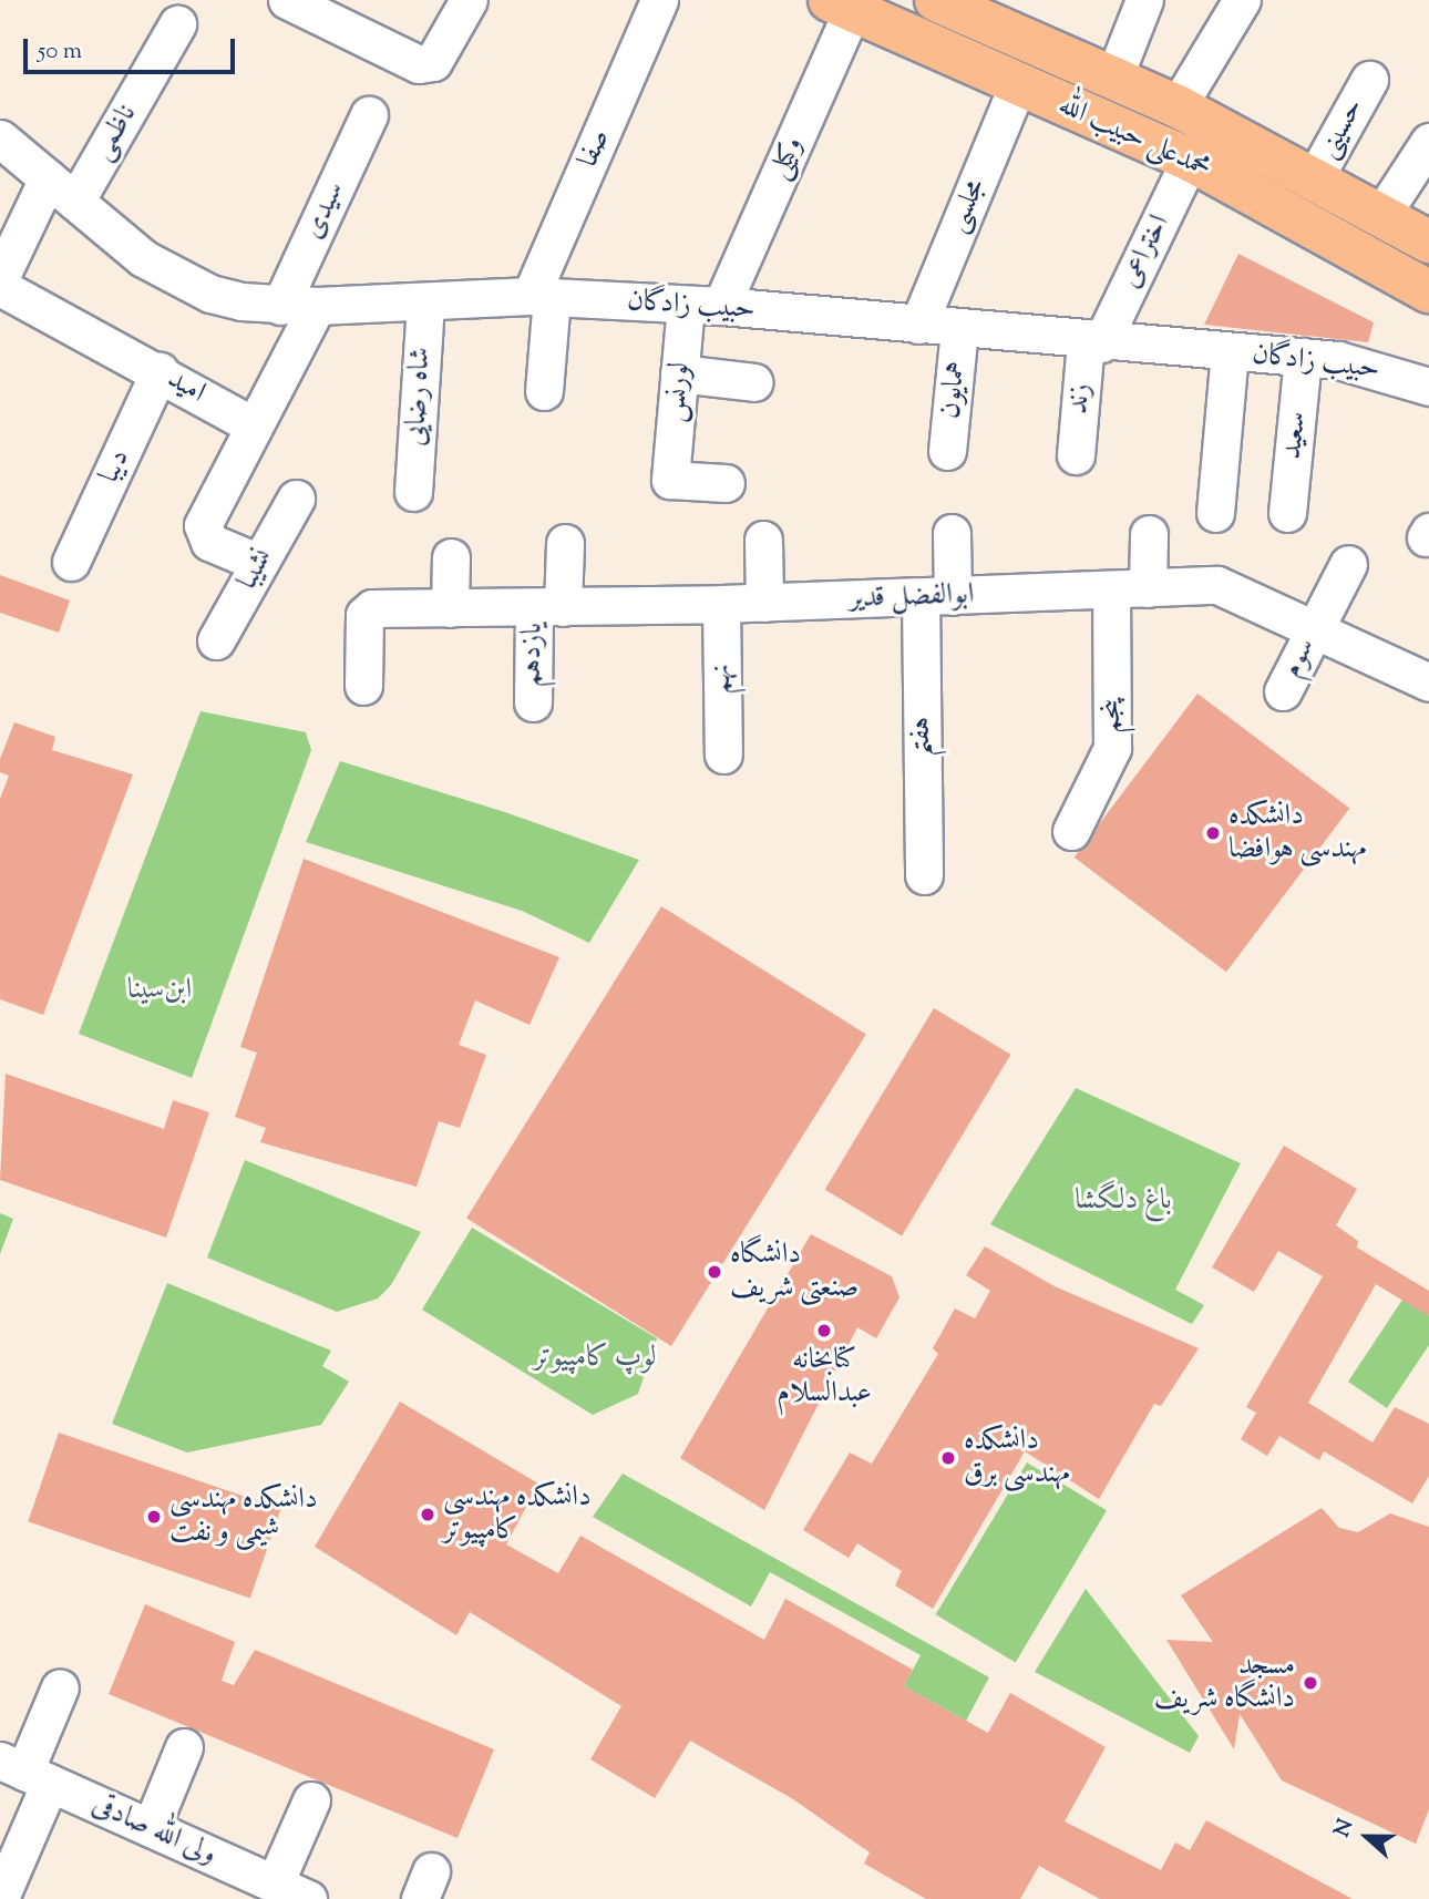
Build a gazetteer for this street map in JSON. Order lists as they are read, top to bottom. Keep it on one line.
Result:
{"streets":{"main road":["محمدعلی حبیب الله"],"street":["حسینی","ناظمی","صفا","وکیلی","مجلسی","سیدی","اختراعی","حبیب زادگان","امید","همایون","لورنس","شاه رضایی","زند","سعید","دیبا","نشیبا","ابوالفضل قدیر","یازدهم","سوم","نهم","پنجم","هفتم","ولی الله صادقی"]},"crossings":[["حسینی","محمدعلی حبیب الله"],["ناظمی","حبیب زادگان"],["محمدعلی حبیب الله","وکیلی"],["محمدعلی حبیب الله","مجلسی"],["محمدعلی حبیب الله","اختراعی"],["صفا","حبیب زادگان"],["وکیلی","حبیب زادگان"],["وکیلی","لورنس"],["مجلسی","حبیب زادگان"],["سیدی","حبیب زادگان"],["اختراعی","حبیب زادگان"],["اختراعی","زند"],["حبیب زادگان","همایون"],["حبیب زادگان","لورنس"],["حبیب زادگان","شاه رضایی"],["حبیب زادگان","زند"],["حبیب زادگان","سعید"],["امید","دیبا"],["امید","نشیبا"],["ابوالفضل قدیر","یازدهم"],["ابوالفضل قدیر","سوم"],["ابوالفضل قدیر","نهم"],["ابوالفضل قدیر","پنجم"],["ابوالفضل قدیر","هفتم"]],"parks":["ابن‌سینا","باغ دلگشا","لوپ کامپیوتر"],"places":["دانشکده مهندسی هوافضا","دانشگاه صنعتی شریف","کتابخانه عبدالسلام","دانشکده مهندسی برق","دانشکده مهندسی کامپیوتر","دانشکده مهندسی شیمی و نفت","مسجد دانشگاه شریف"],"scale_bar":"50 m","north":"left"}
